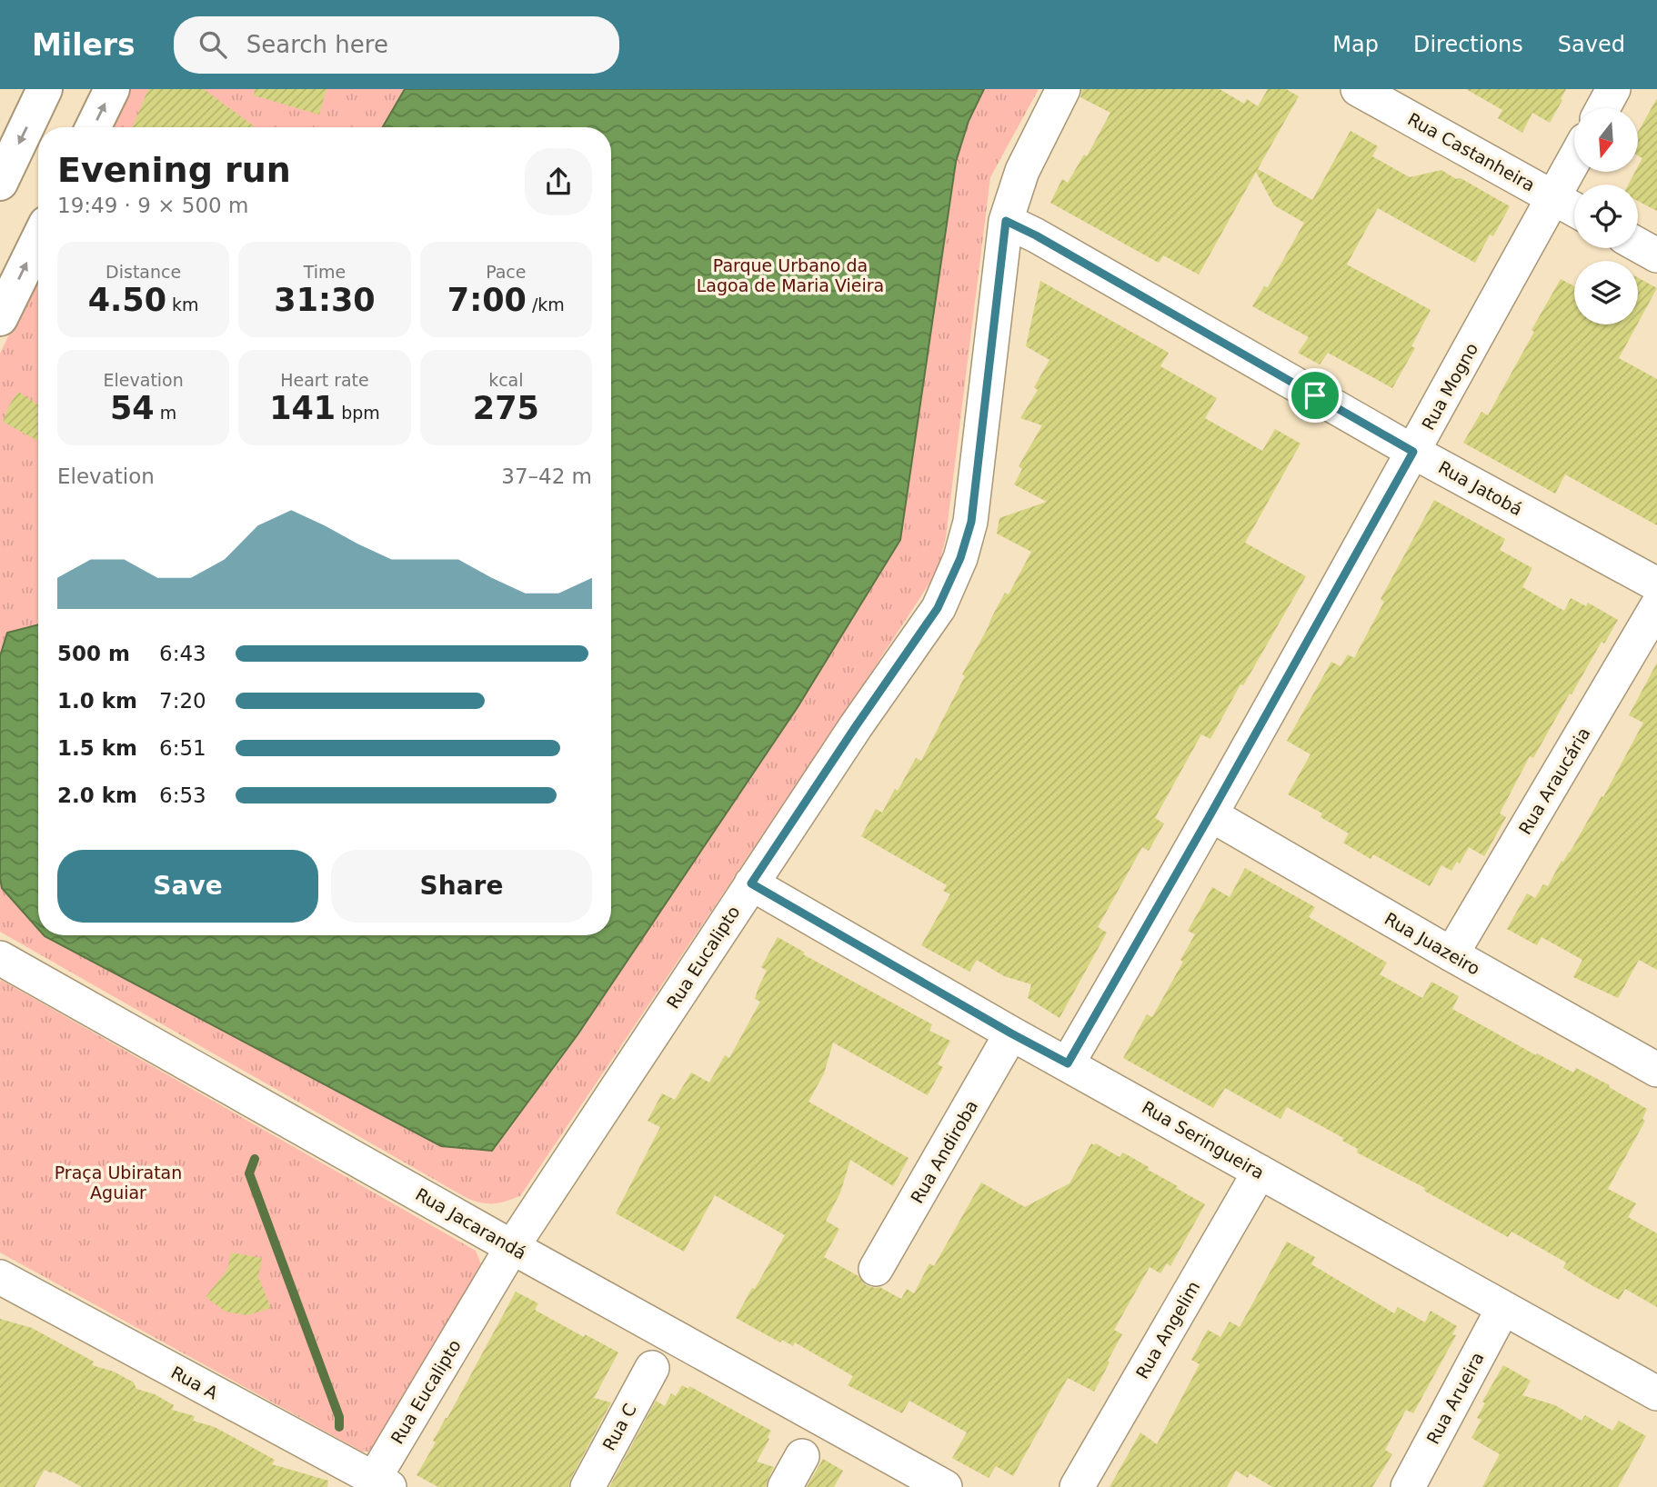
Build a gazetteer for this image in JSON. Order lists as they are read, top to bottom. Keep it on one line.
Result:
{"streets":{"street":["Rua Castanheira","Rua Mogno","Rua Jatobá","Rua Araucária","Rua Juazeiro","Rua Eucalipto","Rua Seringueira","Rua Andiroba","Rua Jacarandá","Rua Angelim","Rua A","Rua Arueira","Rua C"]},"crossings":[["Rua Castanheira","Rua Mogno"],["Rua Mogno","Rua Jatobá"],["Rua Mogno","Rua Juazeiro"],["Rua Mogno","Rua Seringueira"],["Rua Jatobá","Rua Eucalipto"],["Rua Araucária","Rua Juazeiro"],["Rua Eucalipto","Rua Seringueira"],["Rua Eucalipto","Rua Jacarandá"],["Rua Eucalipto","Rua A"],["Rua Seringueira","Rua Andiroba"],["Rua Seringueira","Rua Angelim"],["Rua Seringueira","Rua Arueira"]],"parks":["Parque Urbano da Lagoa de Maria Vieira","Praça Ubiratan Aguiar"],"north":"bottom","page":{"header":"Milers","search":"Search here","nav":["Map","Directions","Saved"],"heading":["Evening run","19:49 · 9 × 500 m"],"stats":[["Distance","4.50 km"],["Time","31:30"],["Pace","7:00 /km"],["Elevation","54 m"],["Heart rate","141 bpm"],["kcal","275"]],"chart":["Elevation","37–42 m"],"list":[{"name":"500 m","note":"6:43"},{"name":"1.0 km","note":"7:20"},{"name":"1.5 km","note":"6:51"},{"name":"2.0 km","note":"6:53"}],"buttons":["Save","Share"]}}
